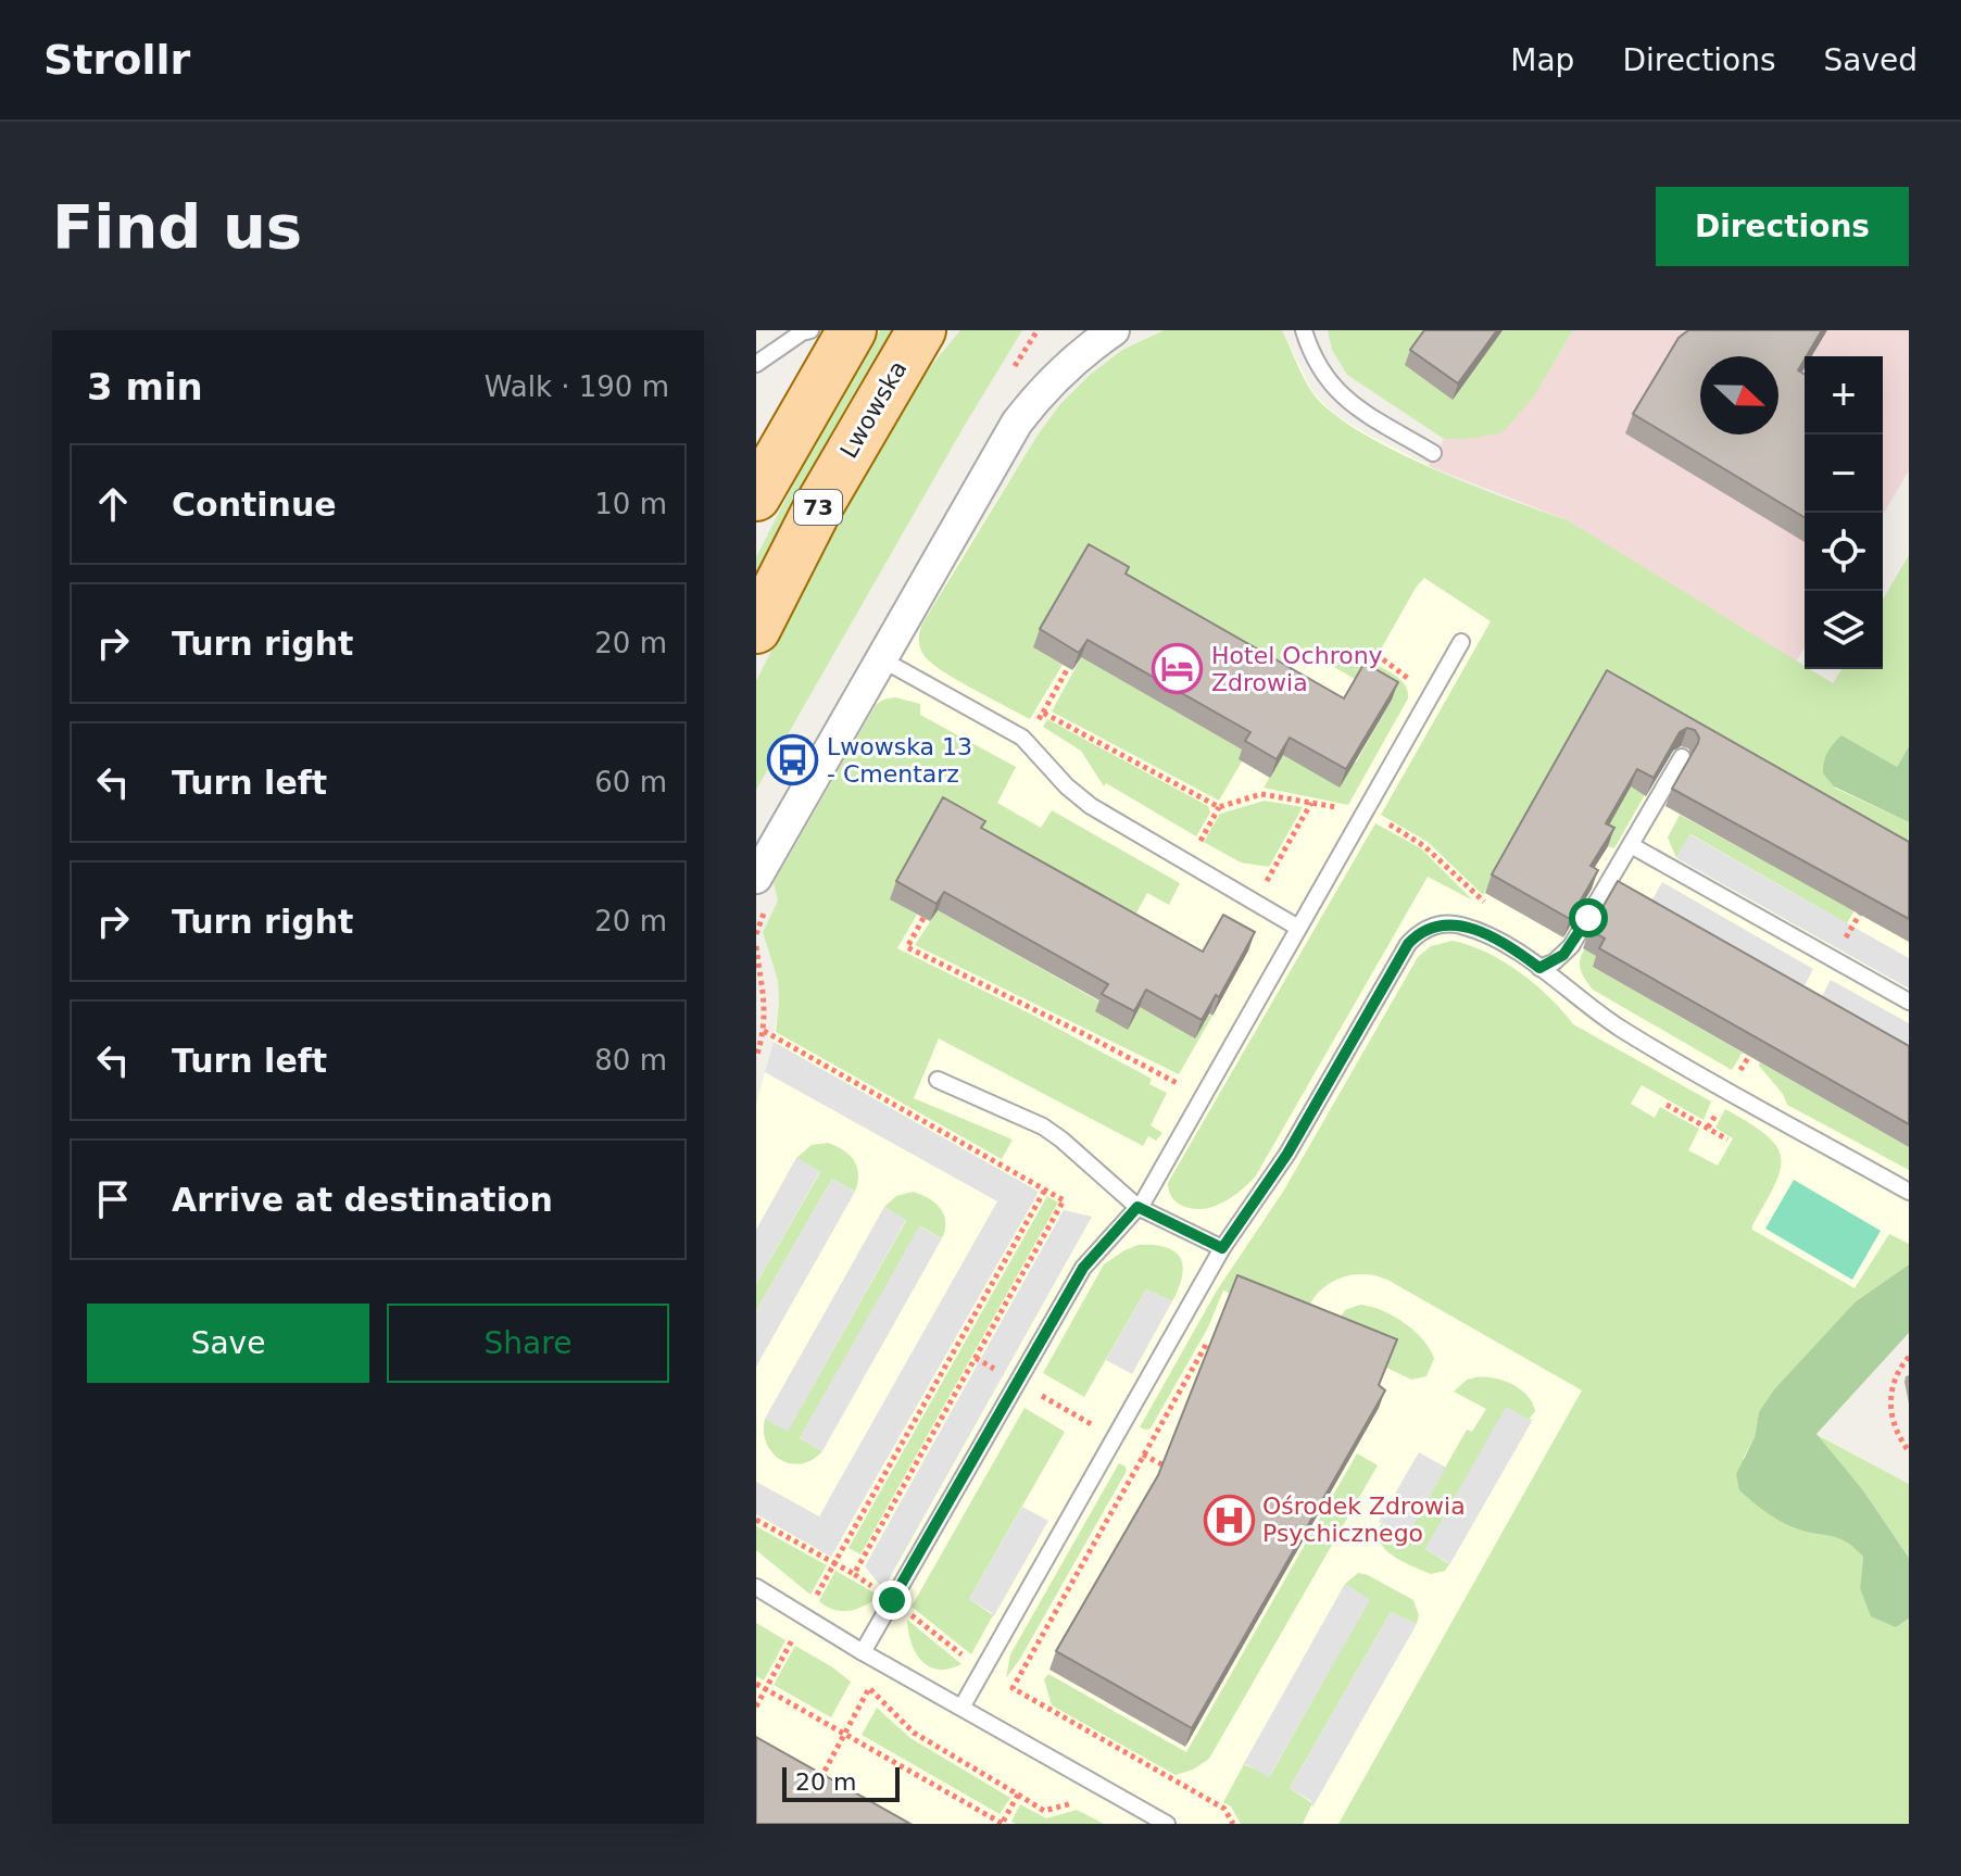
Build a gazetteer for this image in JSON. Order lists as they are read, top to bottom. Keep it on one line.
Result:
{"streets":{"main road":["Lwowska","73"]},"places":{"hotel":["Hotel Ochrony Zdrowia"],"bus stop":["Lwowska 13 - Cmentarz"],"hospital":["Ośrodek Zdrowia Psychicznego"]},"scale_bar":"20 m","north":"right","page":{"header":"Strollr","nav":["Map","Directions","Saved"],"buttons":["Directions",["Save","Share"]],"title":"Find us","heading":["3 min","Walk · 190 m"],"map_buttons":["+","−"],"list":[["Continue","10 m"],["Turn right","20 m"],["Turn left","60 m"],["Turn right","20 m"],["Turn left","80 m"],"Arrive at destination"],"scale":"20 m"}}
